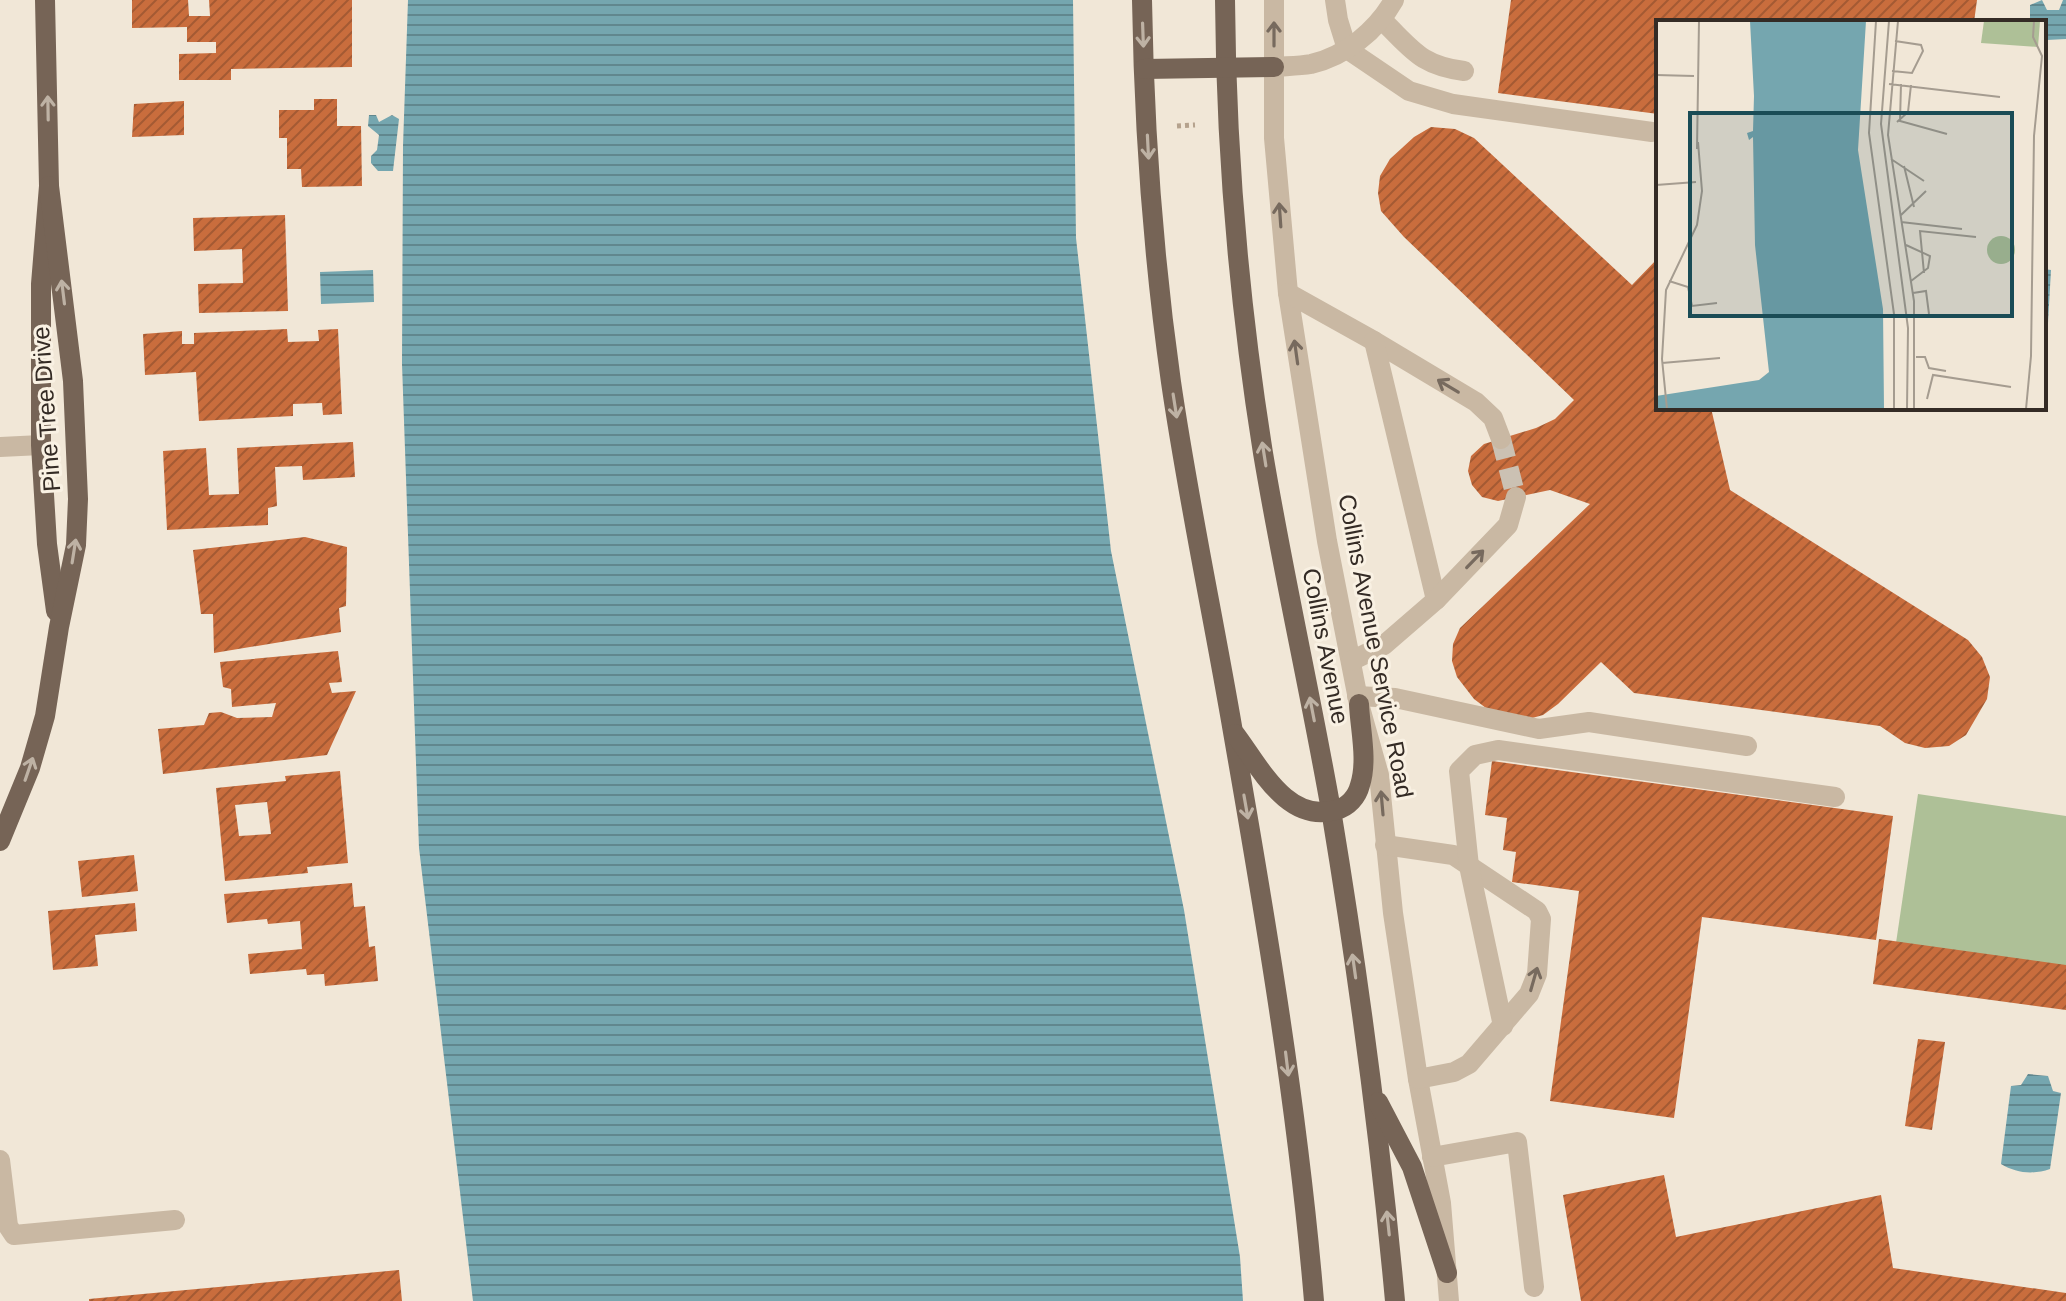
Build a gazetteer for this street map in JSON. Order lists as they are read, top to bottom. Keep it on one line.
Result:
{"streets":{"main road":["Pine Tree Drive","Collins Avenue"],"street":["Collins Avenue Service Road"]}}
